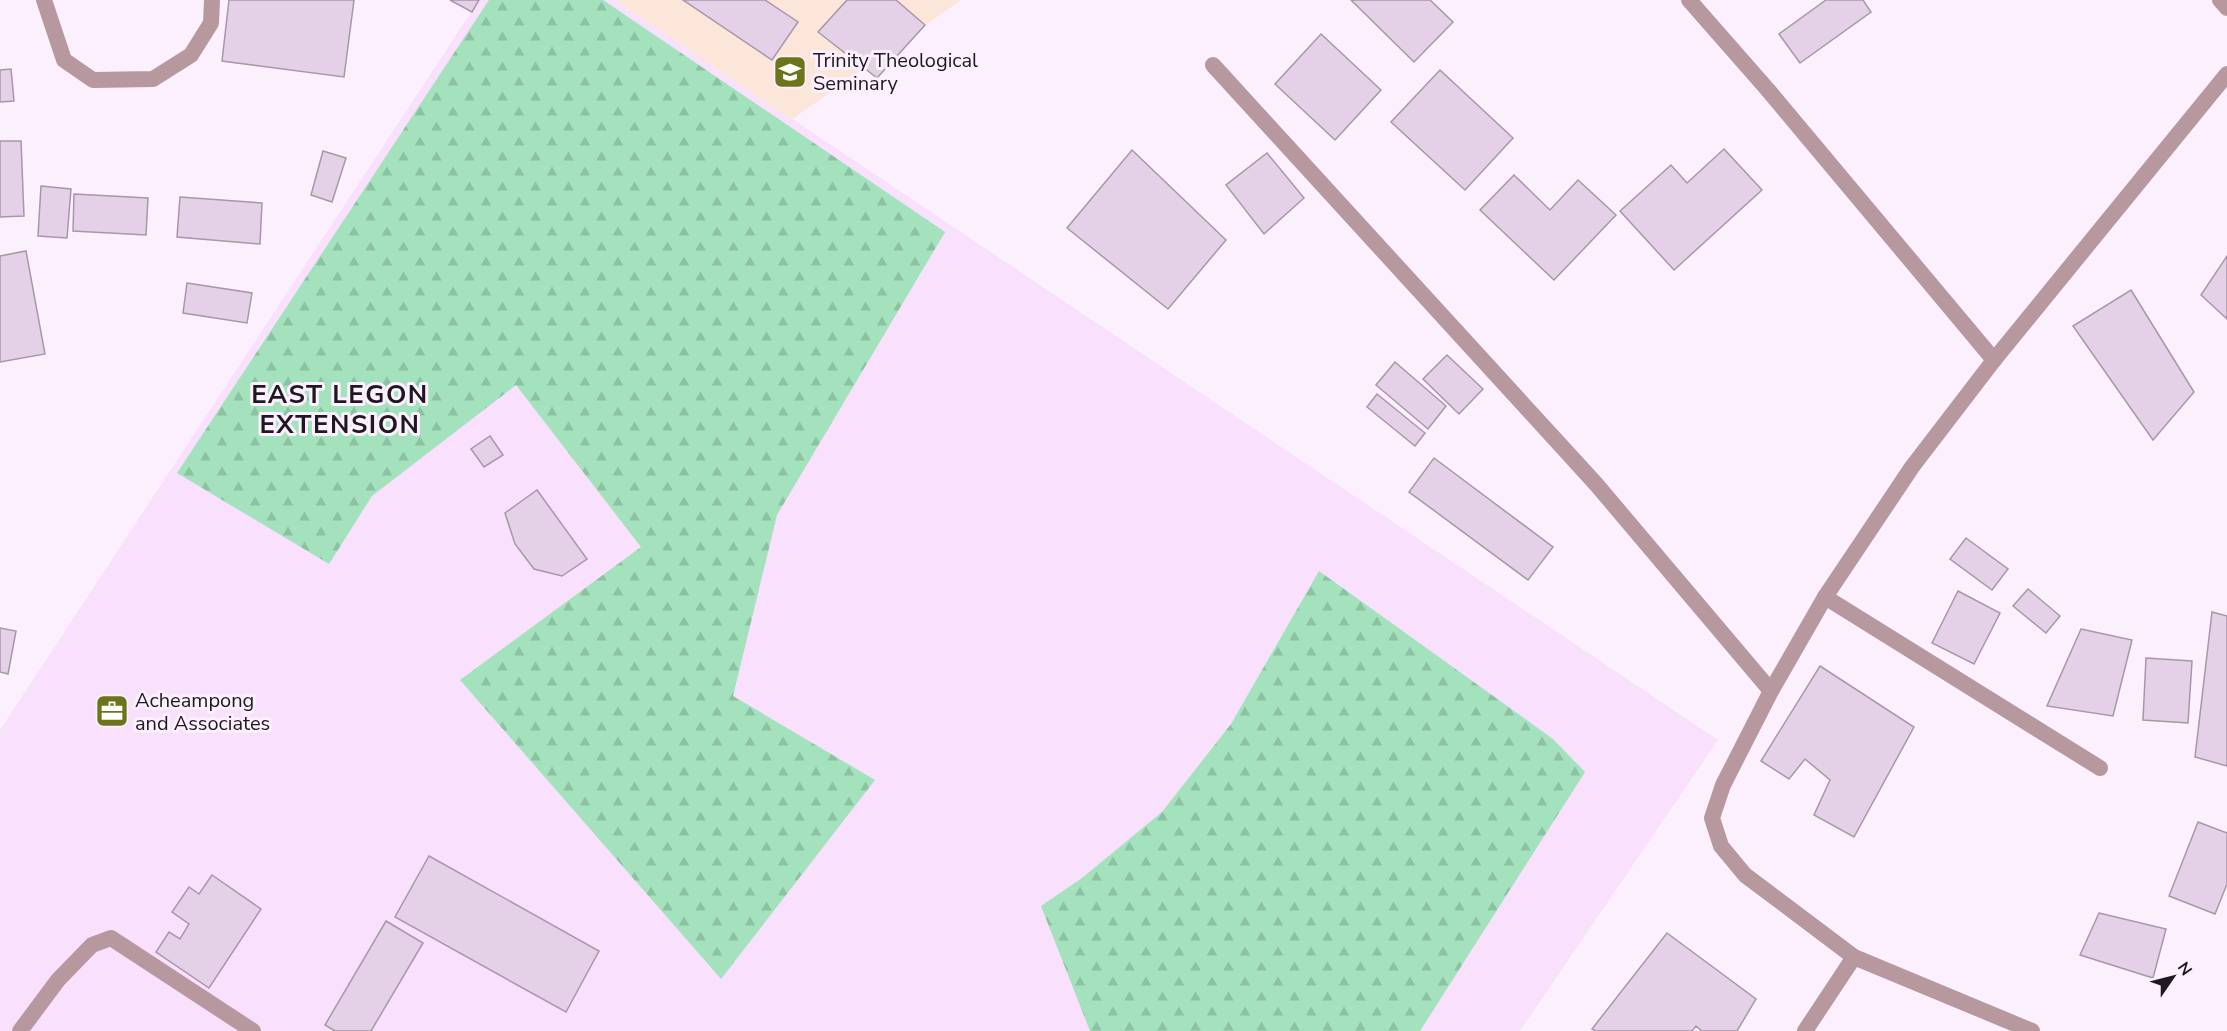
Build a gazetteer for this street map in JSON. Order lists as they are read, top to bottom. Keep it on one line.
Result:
{"districts":["EAST LEGON EXTENSION"],"places":{"school or university":["Trinity Theological Seminary"],"office":["Acheampong and Associates"]},"north":"top right"}
